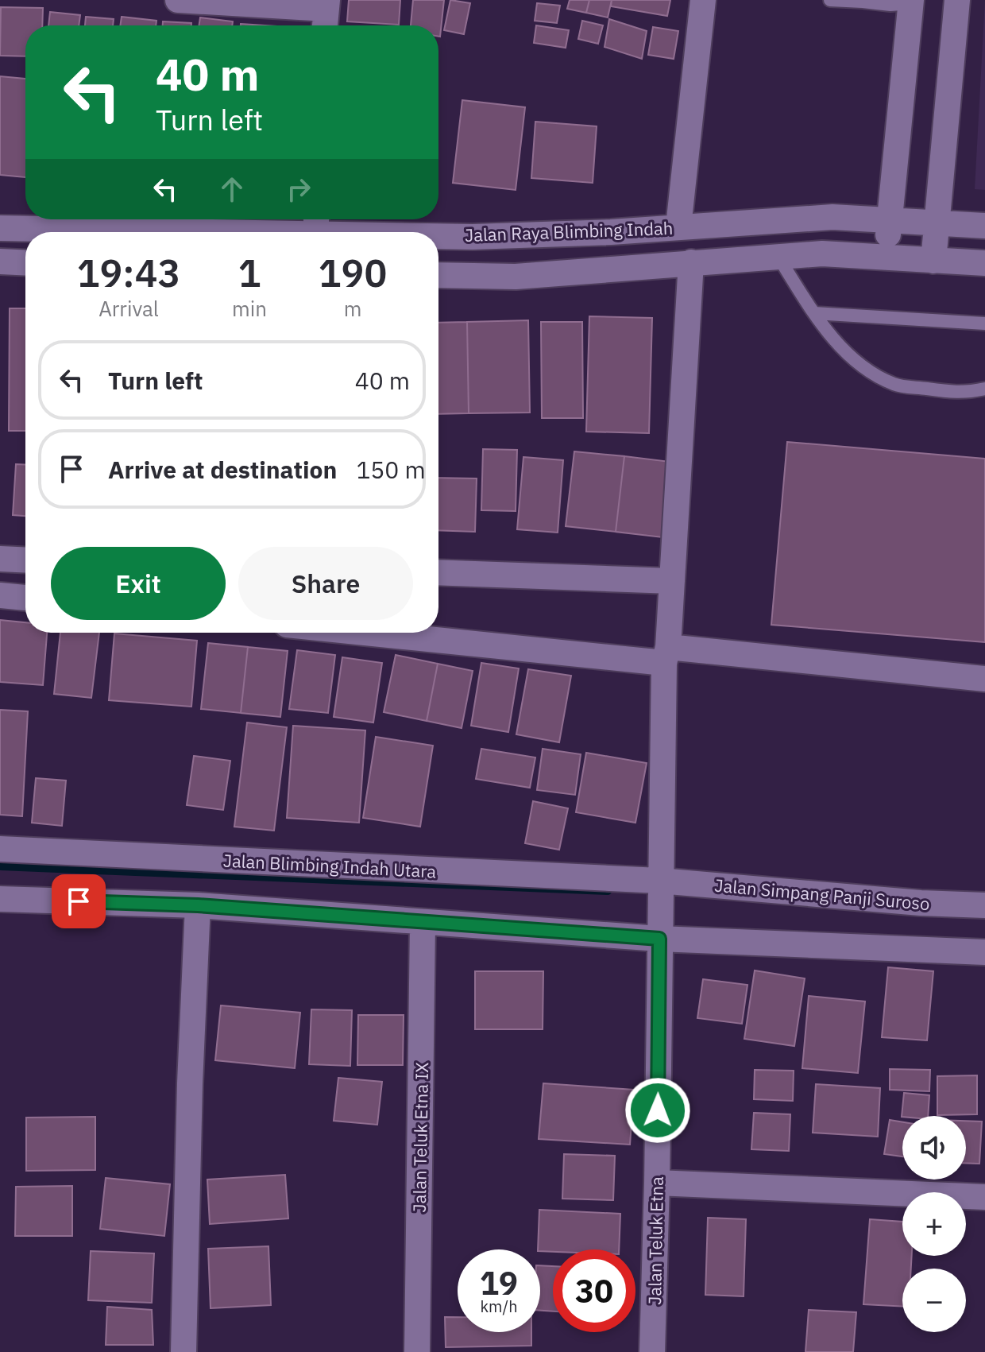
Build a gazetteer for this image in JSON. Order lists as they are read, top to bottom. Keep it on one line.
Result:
{"streets":{"street":["Jalan Raya Blimbing Indah","Jalan Blimbing Indah Utara","Jalan Simpang Panji Suroso","Jalan Teluk Etna IX","Jalan Teluk Etna"]},"crossings":[["Jalan Raya Blimbing Indah","Jalan Teluk Etna"],["Jalan Blimbing Indah Utara","Jalan Simpang Panji Suroso"],["Jalan Blimbing Indah Utara","Jalan Teluk Etna"],["Jalan Simpang Panji Suroso","Jalan Teluk Etna"]],"page":{"turn":["40 m","Turn left"],"eta":["19:43","Arrival","1","min","190","m"],"list":[{"name":"Turn left","value":"40 m"},{"name":"Arrive at destination","value":"150 m"}],"buttons":["Exit","Share"],"map_buttons":["+","−"],"speed":"19 km/h","limit":"30"}}
